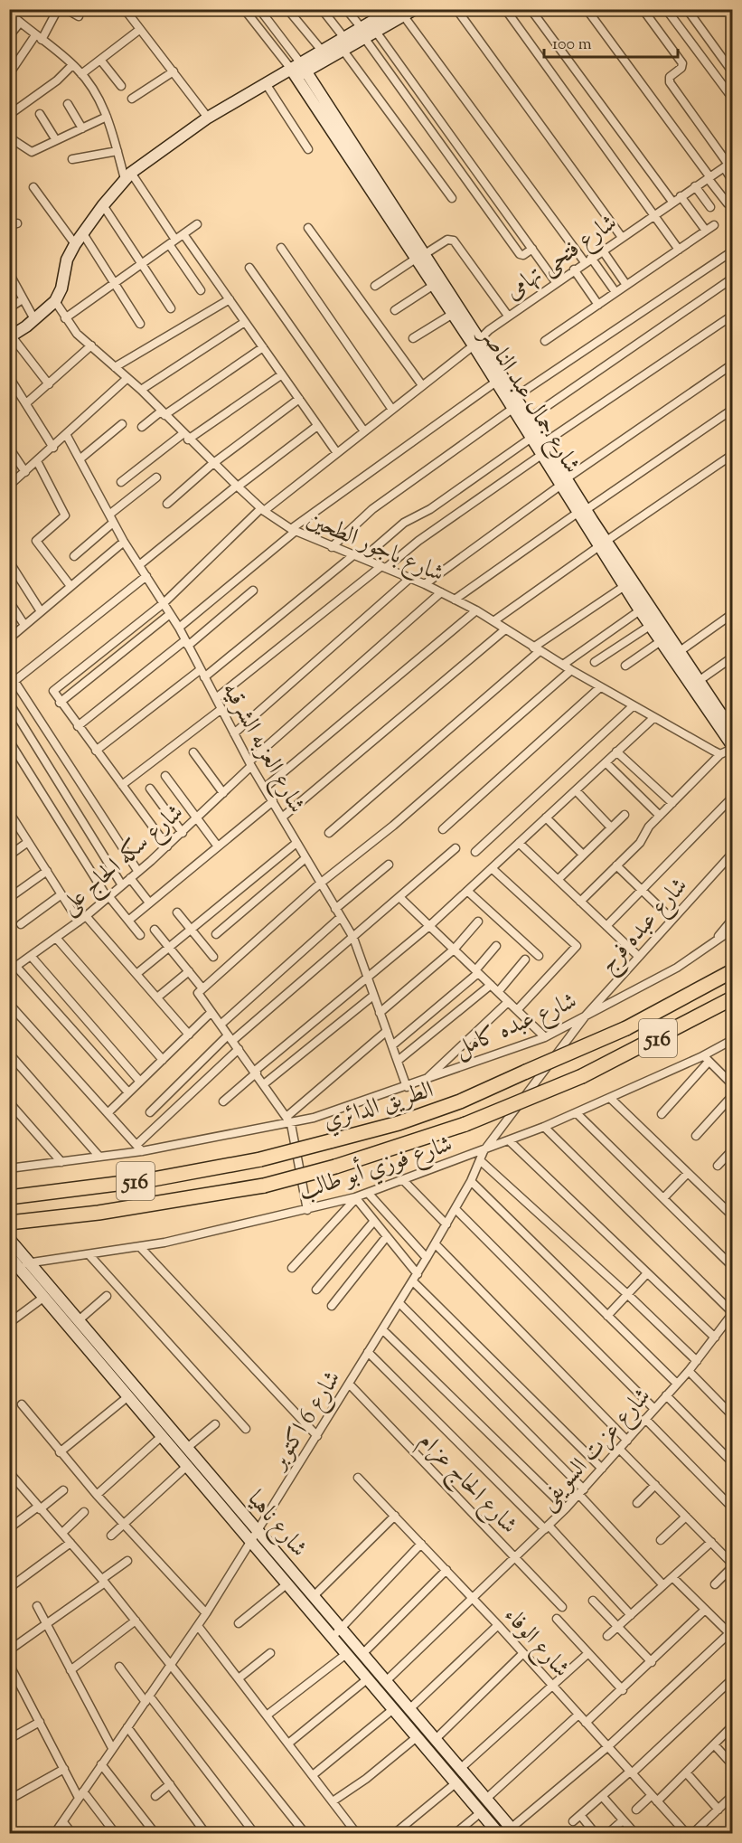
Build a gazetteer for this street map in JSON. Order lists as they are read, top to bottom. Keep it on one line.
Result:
{"streets":{"highway":["516","الطريق الدائري"],"street":["شارع فتحى تهامى","شارع جمال عبد الناصر","شارع باجور الطحين","شارع العزبه الشرقيه","شارع سكه الحاج على","شارع عبده فرج","شارع عبده كامل","شارع فوزي أبو طالب","شارع 6 اكتوبر","شارع عزت السويفى","شارع الحاج عزام","شارع ناهيا","شارع الوفاء"]},"crossings":[["شارع فتحى تهامى","شارع جمال عبد الناصر"],["شارع فتحى تهامى","شارع باجور الطحين"],["شارع فتحى تهامى","شارع العزبه الشرقيه"],["شارع باجور الطحين","شارع سكه الحاج على"],["شارع العزبه الشرقيه","شارع سكه الحاج على"],["شارع العزبه الشرقيه","شارع عبده كامل"],["شارع عبده فرج","شارع عبده كامل"],["شارع عبده فرج","شارع فوزي أبو طالب"],["شارع عبده فرج","شارع 6 اكتوبر"],["شارع فوزي أبو طالب","شارع 6 اكتوبر"],["شارع فوزي أبو طالب","شارع ناهيا"],["شارع 6 اكتوبر","شارع الحاج عزام"],["شارع 6 اكتوبر","شارع ناهيا"],["شارع عزت السويفى","شارع الحاج عزام"],["شارع عزت السويفى","شارع ناهيا"],["شارع عزت السويفى","شارع الوفاء"]],"scale_bar":"100 m"}
